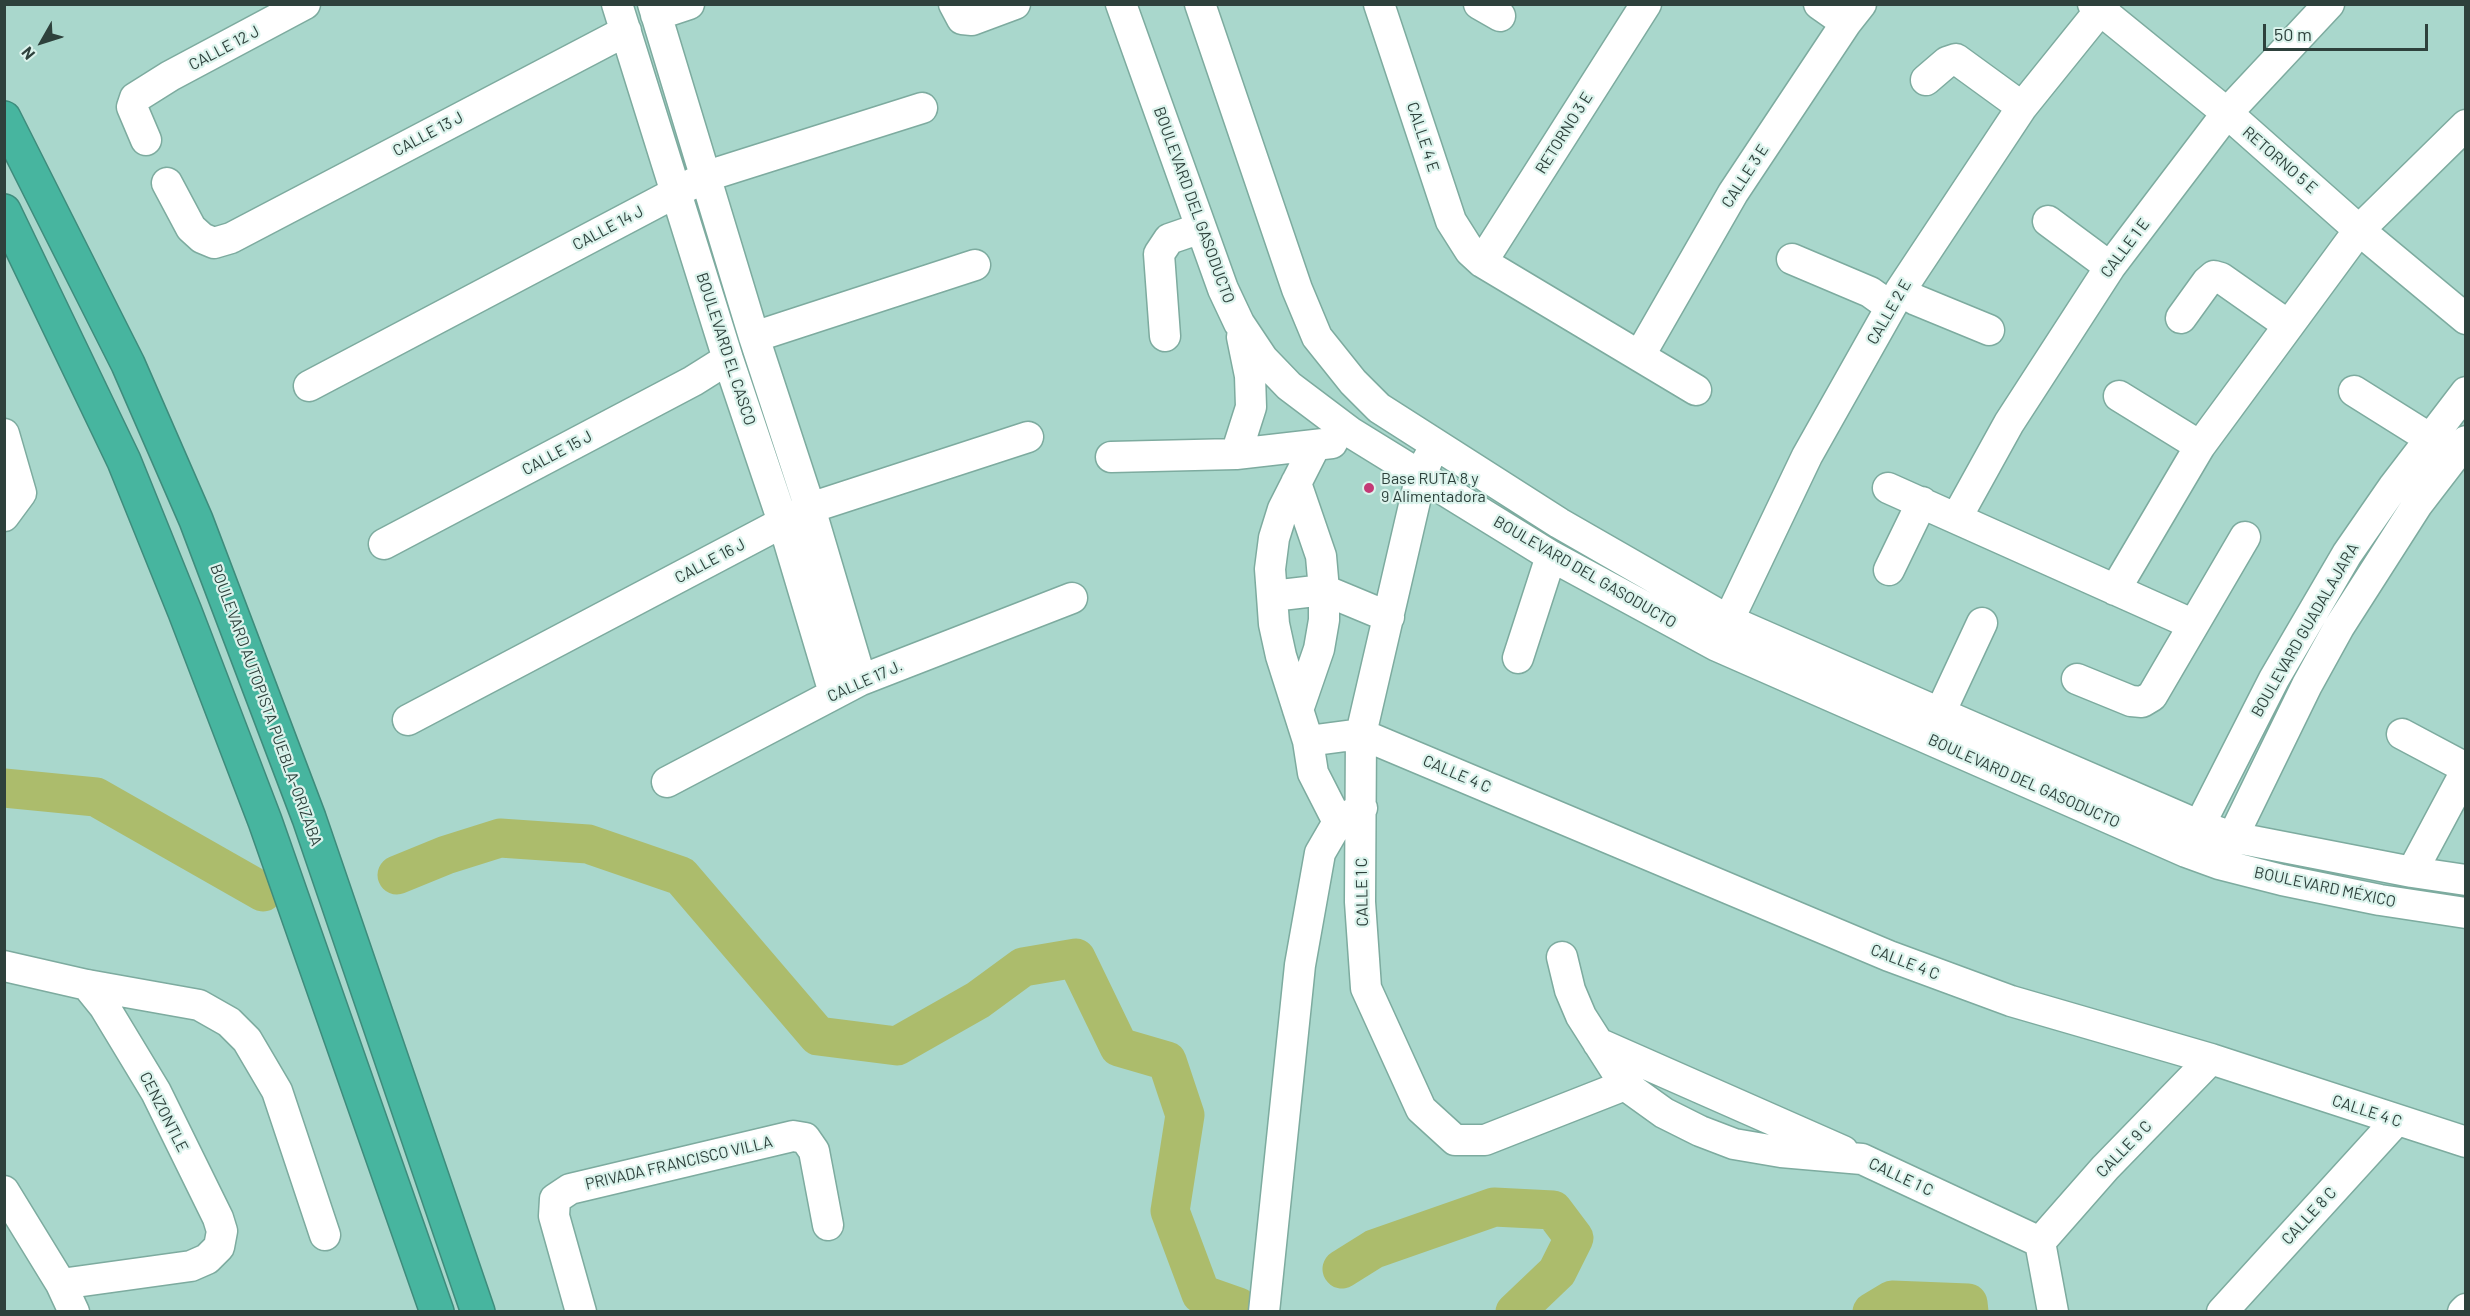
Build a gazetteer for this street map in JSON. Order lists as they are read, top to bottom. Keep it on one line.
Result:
{"streets":{"highway":["BOULEVARD AUTOPISTA PUEBLA-ORIZABA"],"street":["CALLE 12 J","RETORNO 3 E","CALLE 13 J","CALLE 4 E","RETORNO 5 E","CALLE 3 E","BOULEVARD DEL GASODUCTO","CALLE 14 J","CALLE 1 E","CALLE 2 E","BOULEVARD EL CASCO","CALLE 15 J","CALLE 16 J","BOULEVARD GUADALAJARA","CALLE 17 J.","CALLE 4 C","BOULEVARD MÉXICO","CALLE 1 C","CENZONTLE","CALLE 9 C","PRIVADA FRANCISCO VILLA","CALLE 8 C"]},"crossings":[["RETORNO 3 E","CALLE 4 E"],["CALLE 13 J","BOULEVARD EL CASCO"],["RETORNO 5 E","CALLE 1 E"],["RETORNO 5 E","CALLE 2 E"],["BOULEVARD DEL GASODUCTO","CALLE 2 E"],["BOULEVARD DEL GASODUCTO","BOULEVARD GUADALAJARA"],["BOULEVARD DEL GASODUCTO","BOULEVARD MÉXICO"],["BOULEVARD DEL GASODUCTO","CALLE 1 C"],["CALLE 14 J","BOULEVARD EL CASCO"],["BOULEVARD EL CASCO","CALLE 15 J"],["BOULEVARD EL CASCO","CALLE 16 J"],["BOULEVARD EL CASCO","CALLE 17 J."],["BOULEVARD GUADALAJARA","BOULEVARD MÉXICO"],["CALLE 4 C","CALLE 1 C"],["CALLE 4 C","CALLE 9 C"],["CALLE 4 C","CALLE 8 C"],["CALLE 1 C","CALLE 9 C"]],"places":["Base RUTA 8 y 9 Alimentadora"],"scale_bar":"50 m","north":"bottom left"}
